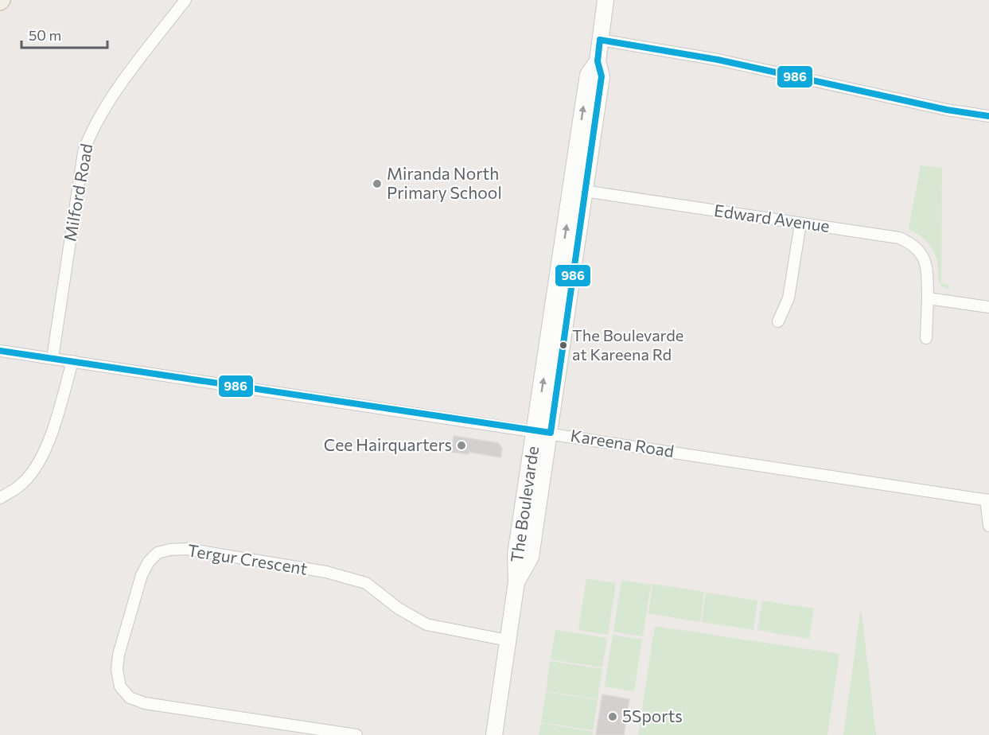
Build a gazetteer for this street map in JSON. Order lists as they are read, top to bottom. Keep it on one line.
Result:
{"streets":{"main road":["The Boulevarde"],"street":["Milford Road","Edward Avenue","Kareena Road","Tergur Crescent"]},"crossings":[["Milford Road","Kareena Road"],["Edward Avenue","The Boulevarde"],["Kareena Road","The Boulevarde"],["The Boulevarde","Tergur Crescent"]],"places":["Miranda North Primary School","The Boulevarde at Kareena Rd","Cee Hairquarters","5Sports"],"lines":["transit line 986"],"scale_bar":"50 m"}
